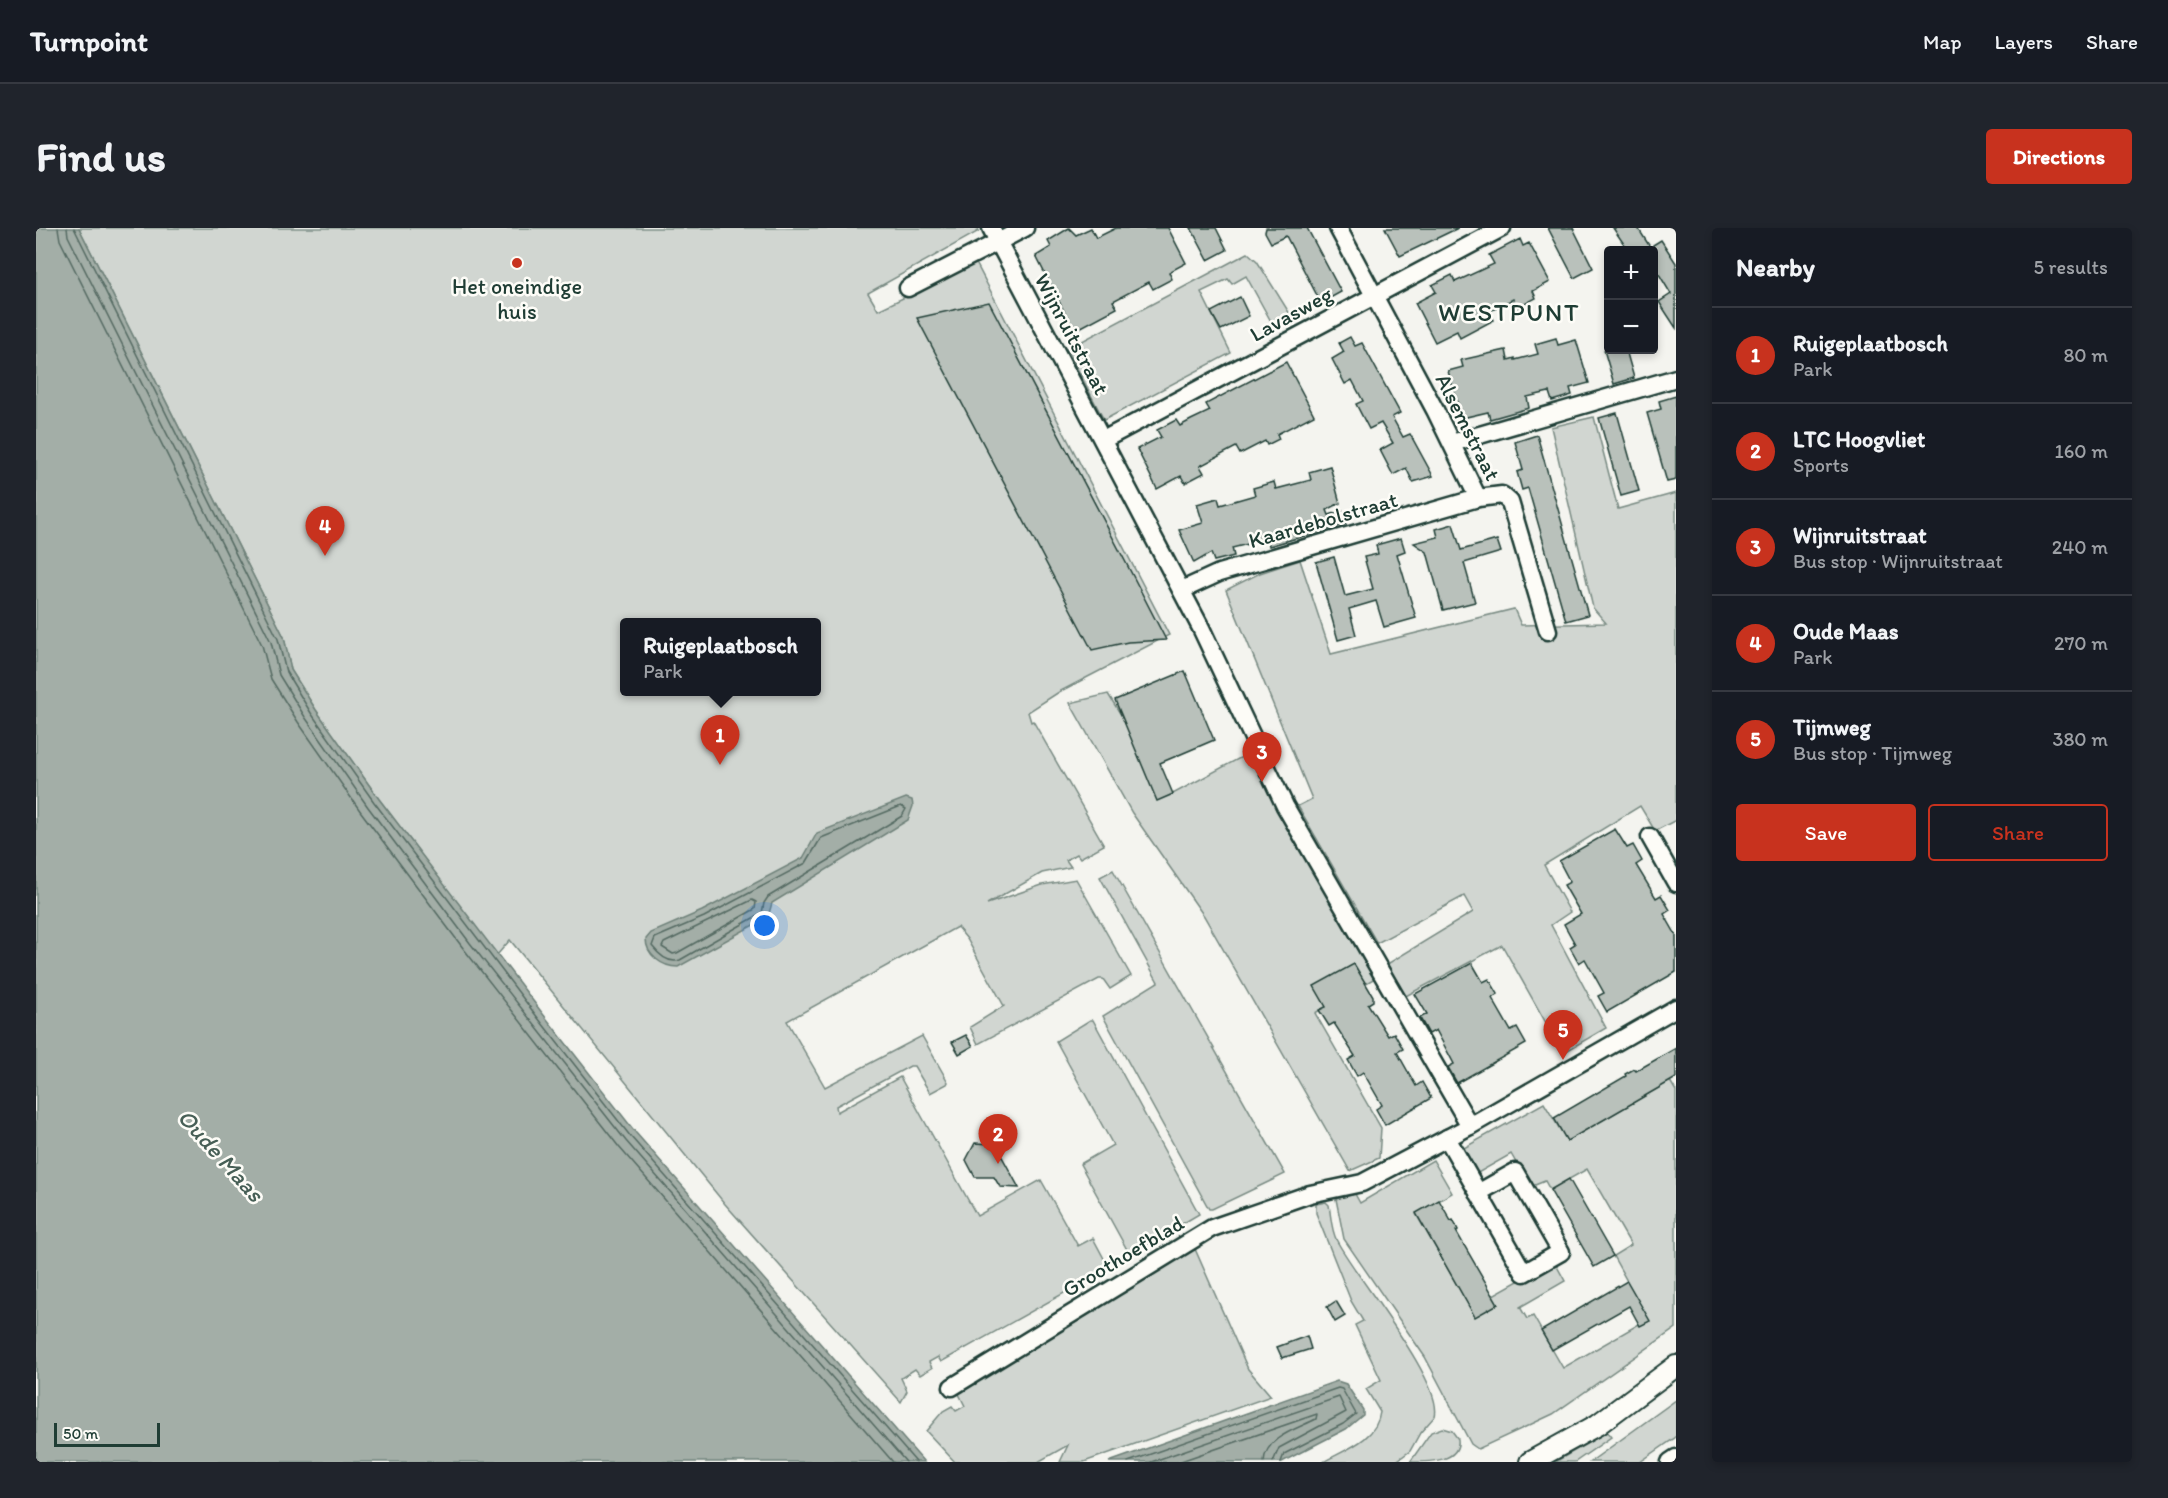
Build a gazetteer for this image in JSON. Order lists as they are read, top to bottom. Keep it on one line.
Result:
{"streets":{"street":["Lavasweg","Wijnruitstraat","Alsemstraat","Kaardebolstraat","Groothoefblad"]},"crossings":[["Lavasweg","Wijnruitstraat"],["Lavasweg","Alsemstraat"],["Wijnruitstraat","Kaardebolstraat"],["Wijnruitstraat","Groothoefblad"],["Alsemstraat","Kaardebolstraat"]],"districts":["WESTPUNT"],"water":["Oude Maas"],"places":["Het oneindige huis"],"scale_bar":"50 m","page":{"header":"Turnpoint","nav":["Map","Layers","Share"],"buttons":["Directions",["Save","Share"]],"title":"Find us","heading":["Nearby","5 results"],"map_buttons":["+","−"],"list":[{"mark":"1","name":"Ruigeplaatbosch","note":"Park","value":"80 m"},{"mark":"2","name":"LTC Hoogvliet","note":"Sports","value":"160 m"},{"mark":"3","name":"Wijnruitstraat","note":"Bus stop · Wijnruitstraat","value":"240 m"},{"mark":"4","name":"Oude Maas","note":"Park","value":"270 m"},{"mark":"5","name":"Tijmweg","note":"Bus stop · Tijmweg","value":"380 m"}],"pins":["4","1","3","5","2"],"popup":["Ruigeplaatbosch","Park"],"scale":"50 m"}}
